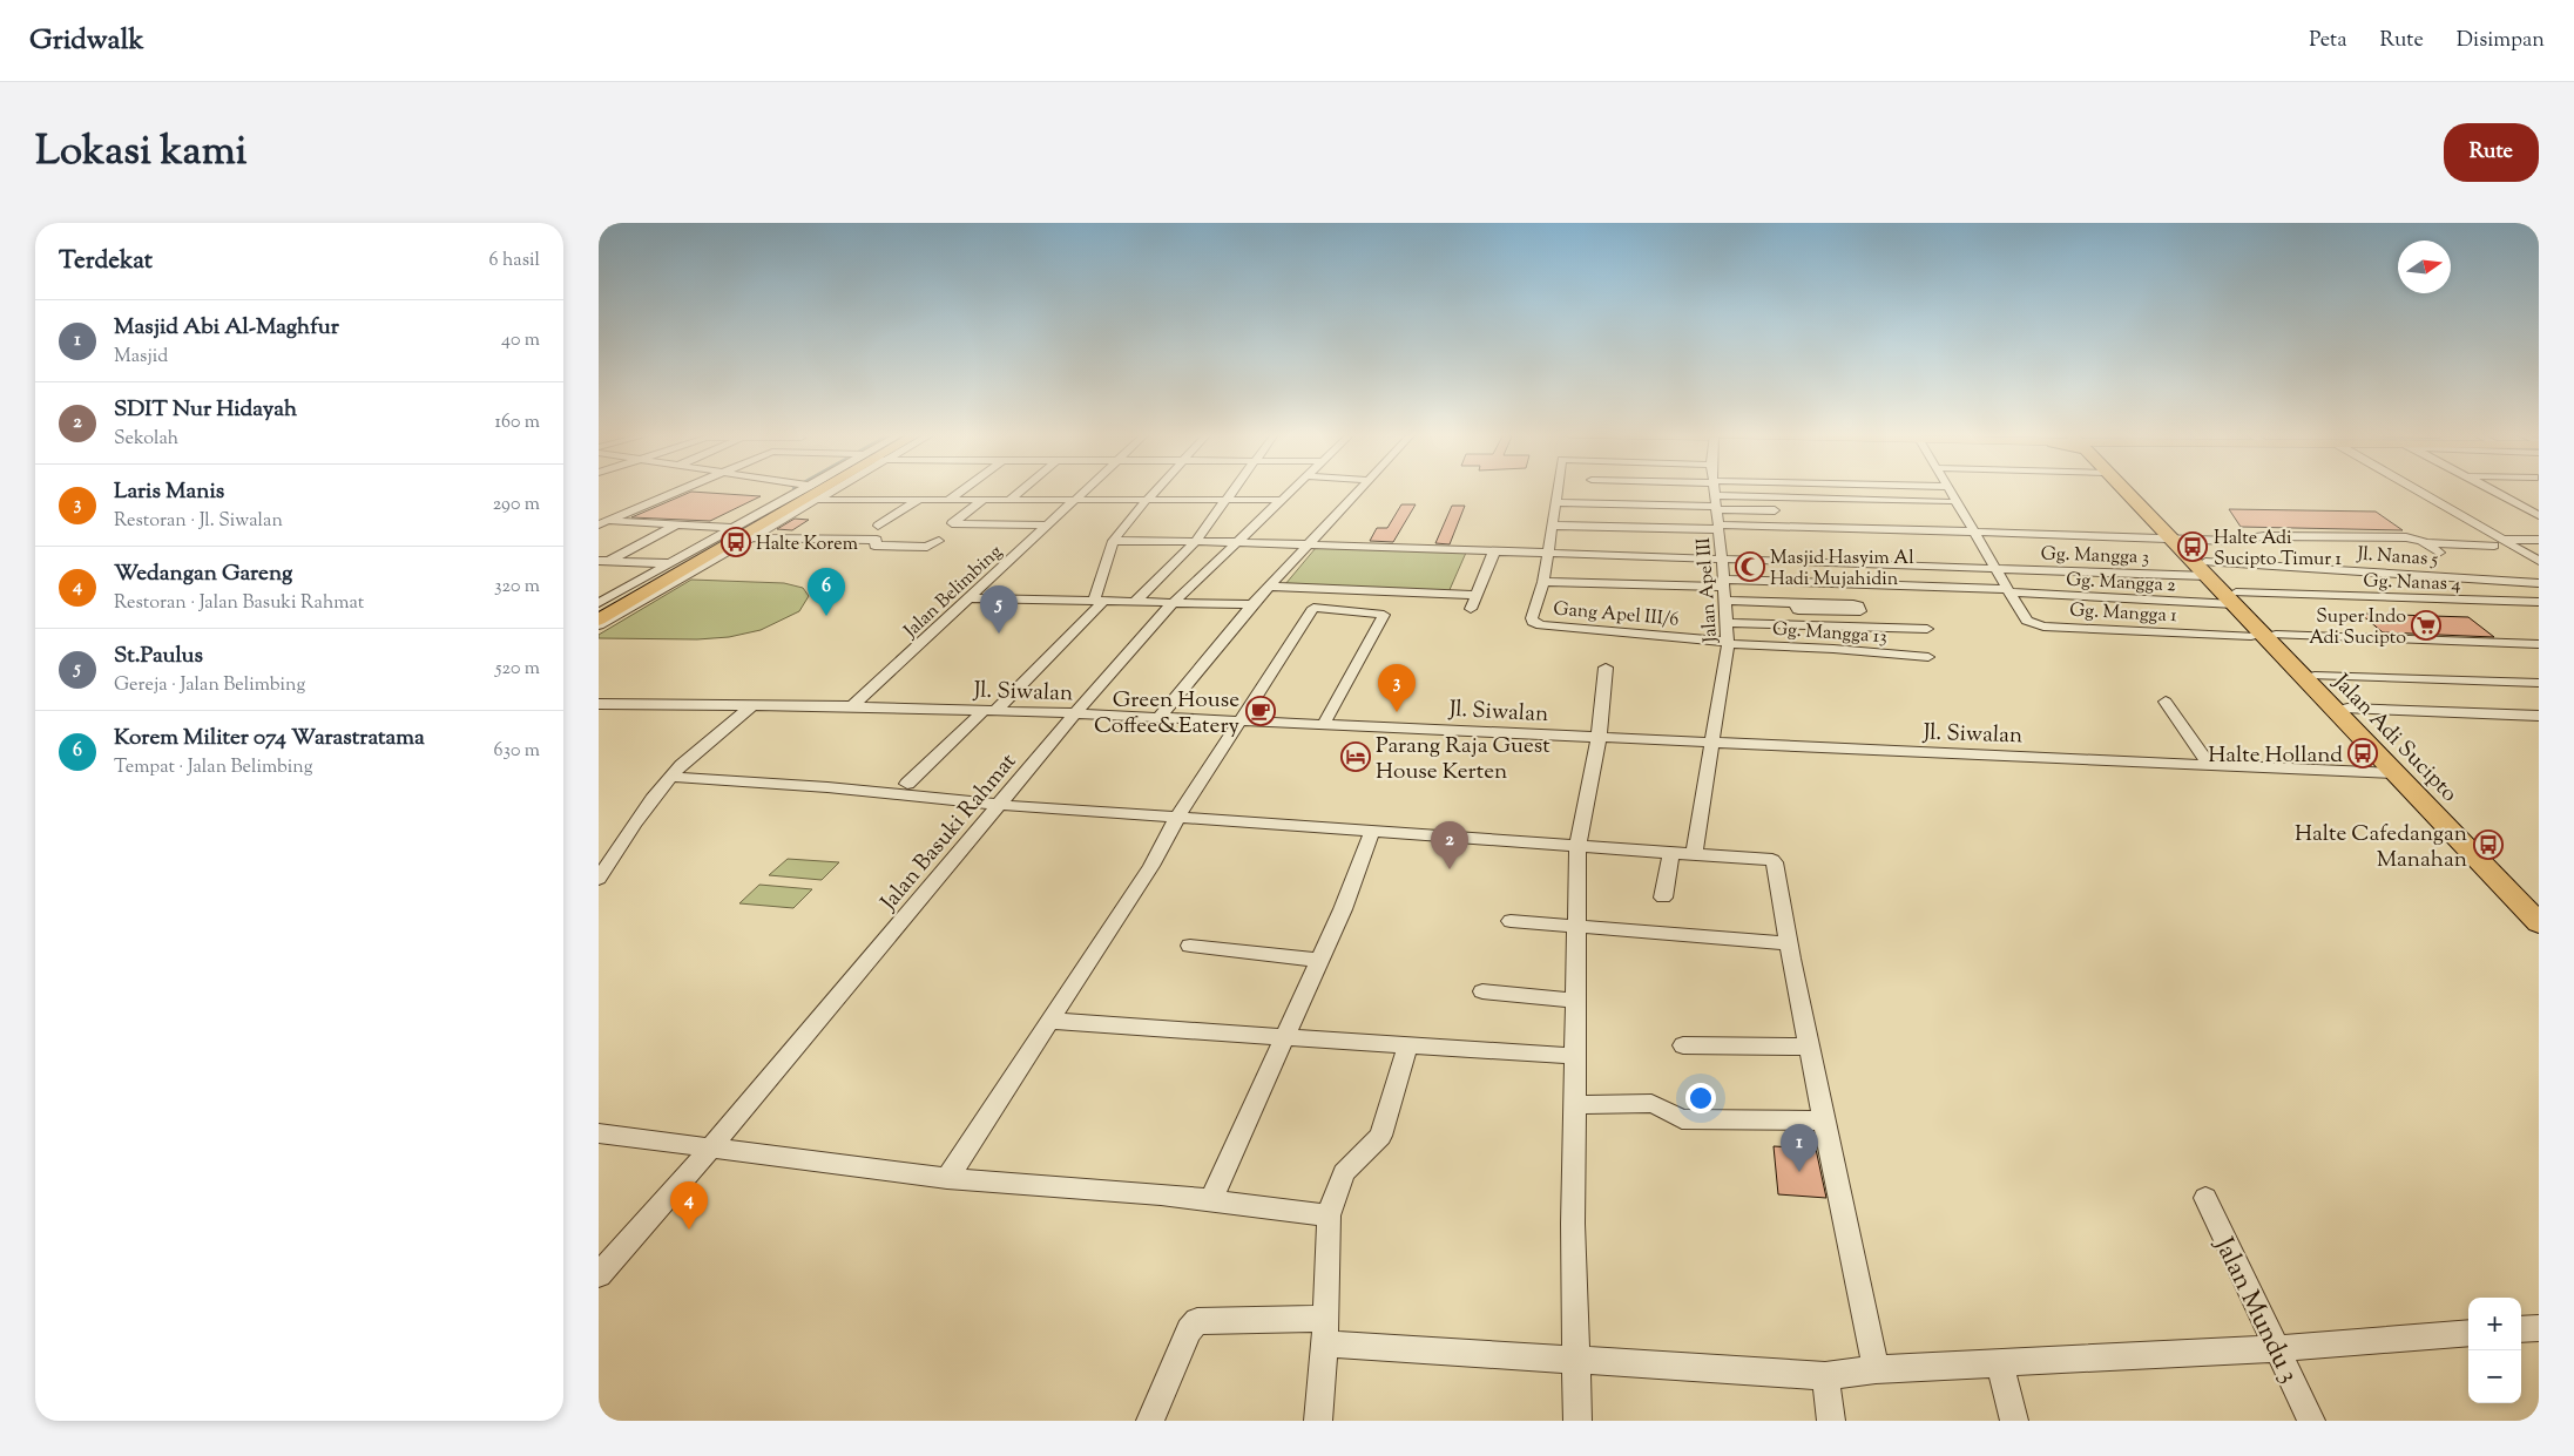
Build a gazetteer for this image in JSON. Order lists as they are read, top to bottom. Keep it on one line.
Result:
{"streets":{"highway":["Jalan Adi Sucipto"],"street":["Gg. Mangga 3","Jl. Nanas 5","Gg. Mangga 2","Gg. Nanas 4","Jalan Belimbing","Jalan Apel III","Gg. Mangga 1","Gang Apel III/6","Gg. Mangga 13","Jl. Siwalan","Jalan Basuki Rahmat","Jalan Mundu 3"]},"crossings":[["Gg. Mangga 3","Jl. Nanas 5"],["Gg. Mangga 3","Jalan Apel III"],["Gg. Mangga 3","Gg. Mangga 1"],["Gg. Mangga 3","Jalan Adi Sucipto"],["Gg. Mangga 3","Jalan Basuki Rahmat"],["Jl. Nanas 5","Jalan Adi Sucipto"],["Gg. Mangga 2","Gg. Nanas 4"],["Gg. Mangga 2","Jalan Apel III"],["Gg. Mangga 2","Gg. Mangga 1"],["Gg. Mangga 2","Gang Apel III/6"],["Gg. Mangga 2","Jalan Adi Sucipto"],["Gg. Nanas 4","Jalan Adi Sucipto"],["Jalan Belimbing","Jl. Siwalan"],["Jalan Apel III","Gang Apel III/6"],["Jalan Apel III","Gg. Mangga 13"],["Jalan Apel III","Jl. Siwalan"],["Gang Apel III/6","Gg. Mangga 13"],["Jl. Siwalan","Jalan Adi Sucipto"],["Jl. Siwalan","Jalan Basuki Rahmat"]],"places":{"bus stop":["Halte Korem","Halte Adi Sucipto Timur 1","Halte Holland","Halte Cafedangan Manahan"],"mosque":["Masjid Hasyim Al Hadi Mujahidin"],"supermarket":["Super Indo Adi Sucipto"],"cafe":["Green House Coffee&Eatery"],"hotel":["Parang Raja Guest House Kerten"]},"north":"right","page":{"header":"Gridwalk","nav":["Peta","Rute","Disimpan"],"title":"Lokasi kami","buttons":"Rute","heading":["Terdekat","6 hasil"],"list":[{"mark":"1","name":"Masjid Abi Al-Maghfur","note":"Masjid","value":"40 m"},{"mark":"2","name":"SDIT Nur Hidayah","note":"Sekolah","value":"160 m"},{"mark":"3","name":"Laris Manis","note":"Restoran · Jl. Siwalan","value":"290 m"},{"mark":"4","name":"Wedangan Gareng","note":"Restoran · Jalan Basuki Rahmat","value":"320 m"},{"mark":"5","name":"St.Paulus","note":"Gereja · Jalan Belimbing","value":"520 m"},{"mark":"6","name":"Korem Militer 074 Warastratama","note":"Tempat · Jalan Belimbing","value":"630 m"}],"pins":["6","5","3","2","1","4"],"map_buttons":["+","−"]}}
